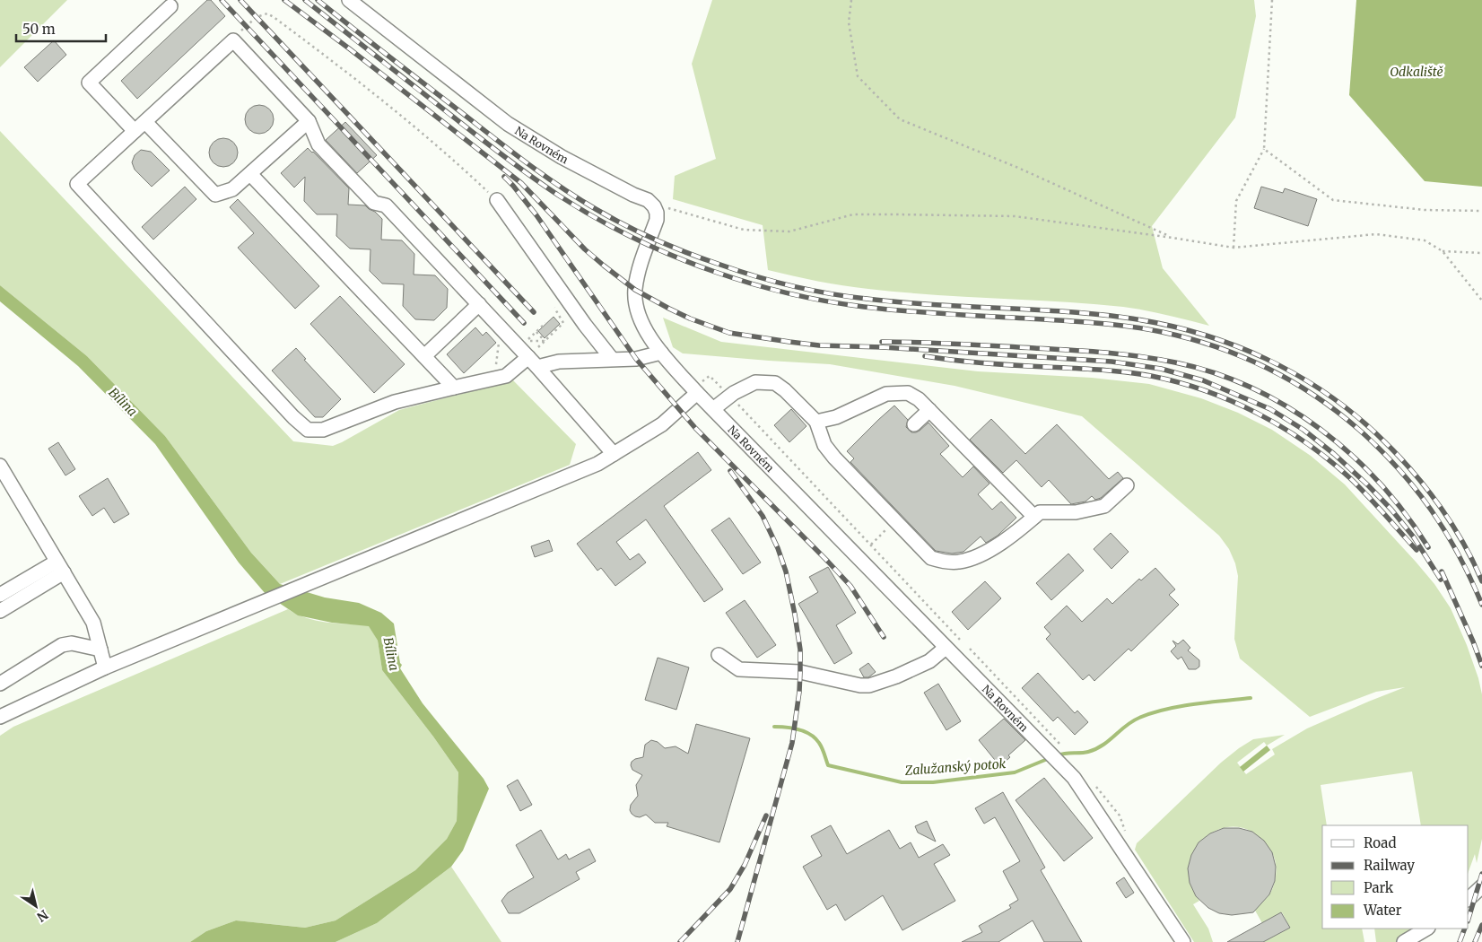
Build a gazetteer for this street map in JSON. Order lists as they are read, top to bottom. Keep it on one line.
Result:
{"streets":{"street":["Na Rovném"]},"water":["Odkaliště","Bílina","Zalužanský potok"],"legend":["Road","Railway","Park","Water"],"scale_bar":"50 m","north":"bottom right"}
